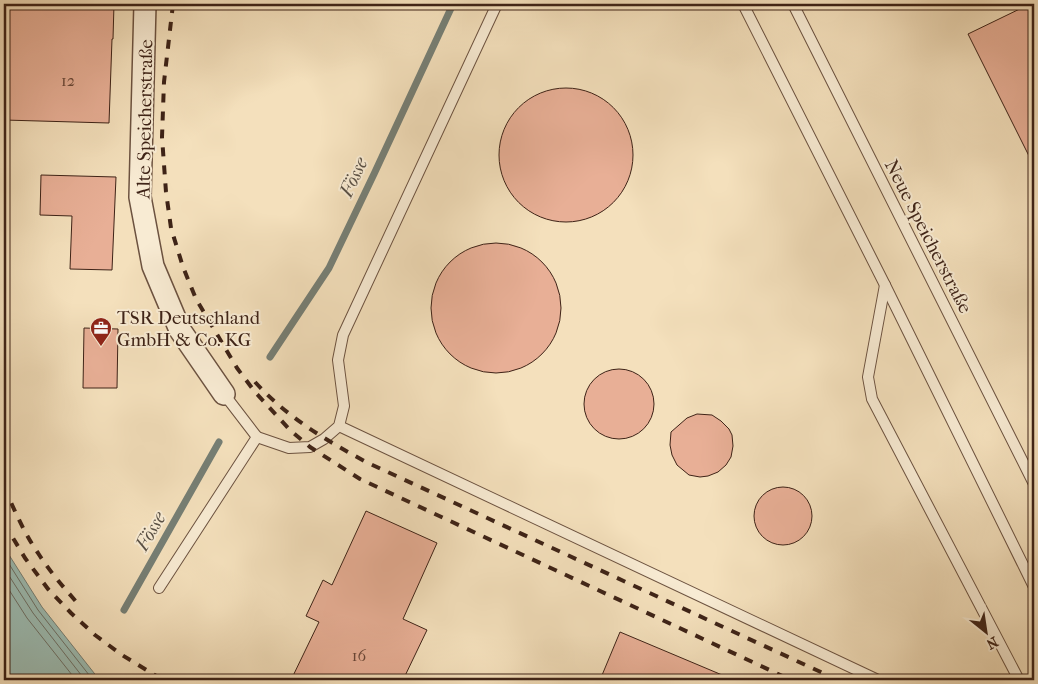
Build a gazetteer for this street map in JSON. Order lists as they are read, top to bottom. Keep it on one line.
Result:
{"streets":{"street":["Alte Speicherstraße"],"lane":["Neue Speicherstraße"]},"water":["Fösse"],"places":{"office":["TSR Deutschland GmbH & Co. KG"]},"house_numbers":["12","16"],"north":"bottom right"}
